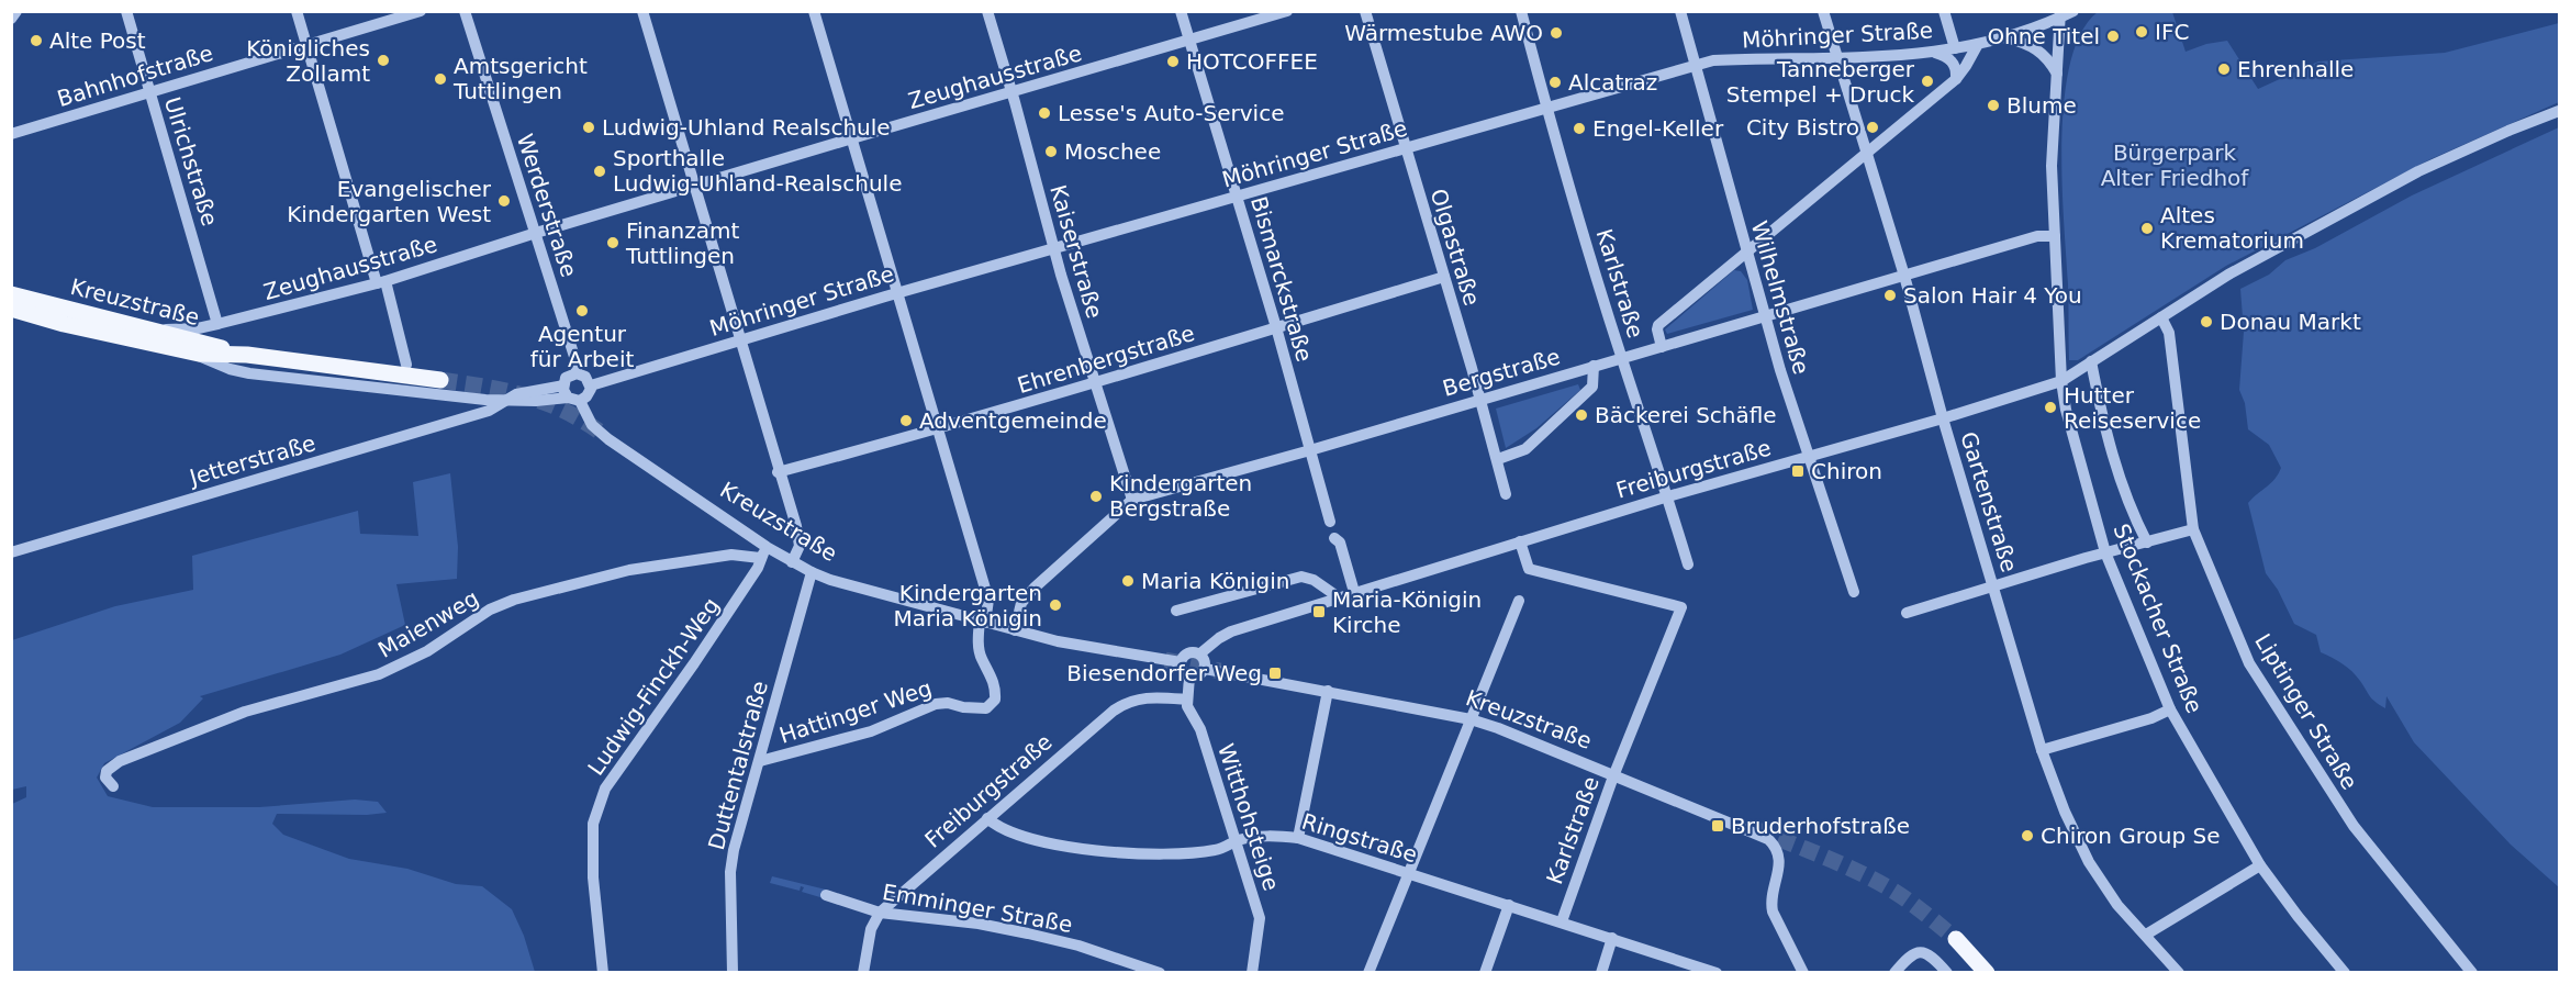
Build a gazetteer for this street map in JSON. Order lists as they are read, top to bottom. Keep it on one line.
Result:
{"streets":{"main road":["Kreuzstraße"],"street":["Möhringer Straße","Bahnhofstraße","Zeughausstraße","Ulrichstraße","Werderstraße","Olgastraße","Kaiserstraße","Bismarckstraße","Karlstraße","Wilhelmstraße","Ehrenbergstraße","Bergstraße","Jetterstraße","Freiburgstraße","Gartenstraße","Stockacher Straße","Maienweg","Ludwig-Finckh-Weg","Hattinger Weg","Liptinger Straße","Duttentalstraße","Witthohsteige","Ringstraße","Emminger Straße"]},"crossings":[["Möhringer Straße","Werderstraße"],["Möhringer Straße","Olgastraße"],["Möhringer Straße","Kaiserstraße"],["Möhringer Straße","Bismarckstraße"],["Möhringer Straße","Karlstraße"],["Möhringer Straße","Wilhelmstraße"],["Möhringer Straße","Kreuzstraße"],["Möhringer Straße","Gartenstraße"],["Möhringer Straße","Stockacher Straße"],["Bahnhofstraße","Ulrichstraße"],["Zeughausstraße","Ulrichstraße"],["Zeughausstraße","Werderstraße"],["Zeughausstraße","Kaiserstraße"],["Zeughausstraße","Bismarckstraße"],["Zeughausstraße","Kreuzstraße"],["Werderstraße","Kreuzstraße"],["Olgastraße","Ehrenbergstraße"],["Olgastraße","Bergstraße"],["Kaiserstraße","Ehrenbergstraße"],["Kaiserstraße","Bergstraße"],["Bismarckstraße","Ehrenbergstraße"],["Bismarckstraße","Bergstraße"],["Karlstraße","Kreuzstraße"],["Karlstraße","Bergstraße"],["Karlstraße","Freiburgstraße"],["Karlstraße","Ringstraße"],["Wilhelmstraße","Bergstraße"],["Wilhelmstraße","Freiburgstraße"],["Kreuzstraße","Bergstraße"],["Kreuzstraße","Freiburgstraße"],["Kreuzstraße","Maienweg"],["Kreuzstraße","Ludwig-Finckh-Weg"],["Kreuzstraße","Hattinger Weg"],["Kreuzstraße","Duttentalstraße"],["Kreuzstraße","Witthohsteige"],["Bergstraße","Gartenstraße"],["Bergstraße","Stockacher Straße"],["Freiburgstraße","Gartenstraße"],["Freiburgstraße","Stockacher Straße"],["Freiburgstraße","Witthohsteige"],["Freiburgstraße","Ringstraße"],["Freiburgstraße","Emminger Straße"],["Maienweg","Ludwig-Finckh-Weg"],["Hattinger Weg","Duttentalstraße"],["Witthohsteige","Ringstraße"]],"parks":["Bürgerpark Alter Friedhof"],"places":{"other":["IFC","Wärmestube AWO","Ohne Titel","Alte Post","Königliches Zollamt","HOTCOFFEE","Ehrenhalle","Amtsgericht Tuttlingen","Tanneberger Stempel + Druck","Alcatraz","Blume","Lesse's Auto-Service","Ludwig-Uhland Realschule","City Bistro","Engel-Keller","Moschee","Sporthalle Ludwig-Uhland-Realschule","Evangelischer Kindergarten West","Altes Krematorium","Finanzamt Tuttlingen","Salon Hair 4 You","Agentur für Arbeit","Donau Markt","Hutter Reiseservice","Bäckerei Schäfle","Adventgemeinde","Kindergarten Bergstraße","Maria Königin","Kindergarten Maria Königin","Chiron Group Se"],"transit":["Chiron","Maria-Königin Kirche","Biesendorfer Weg","Bruderhofstraße"]}}
